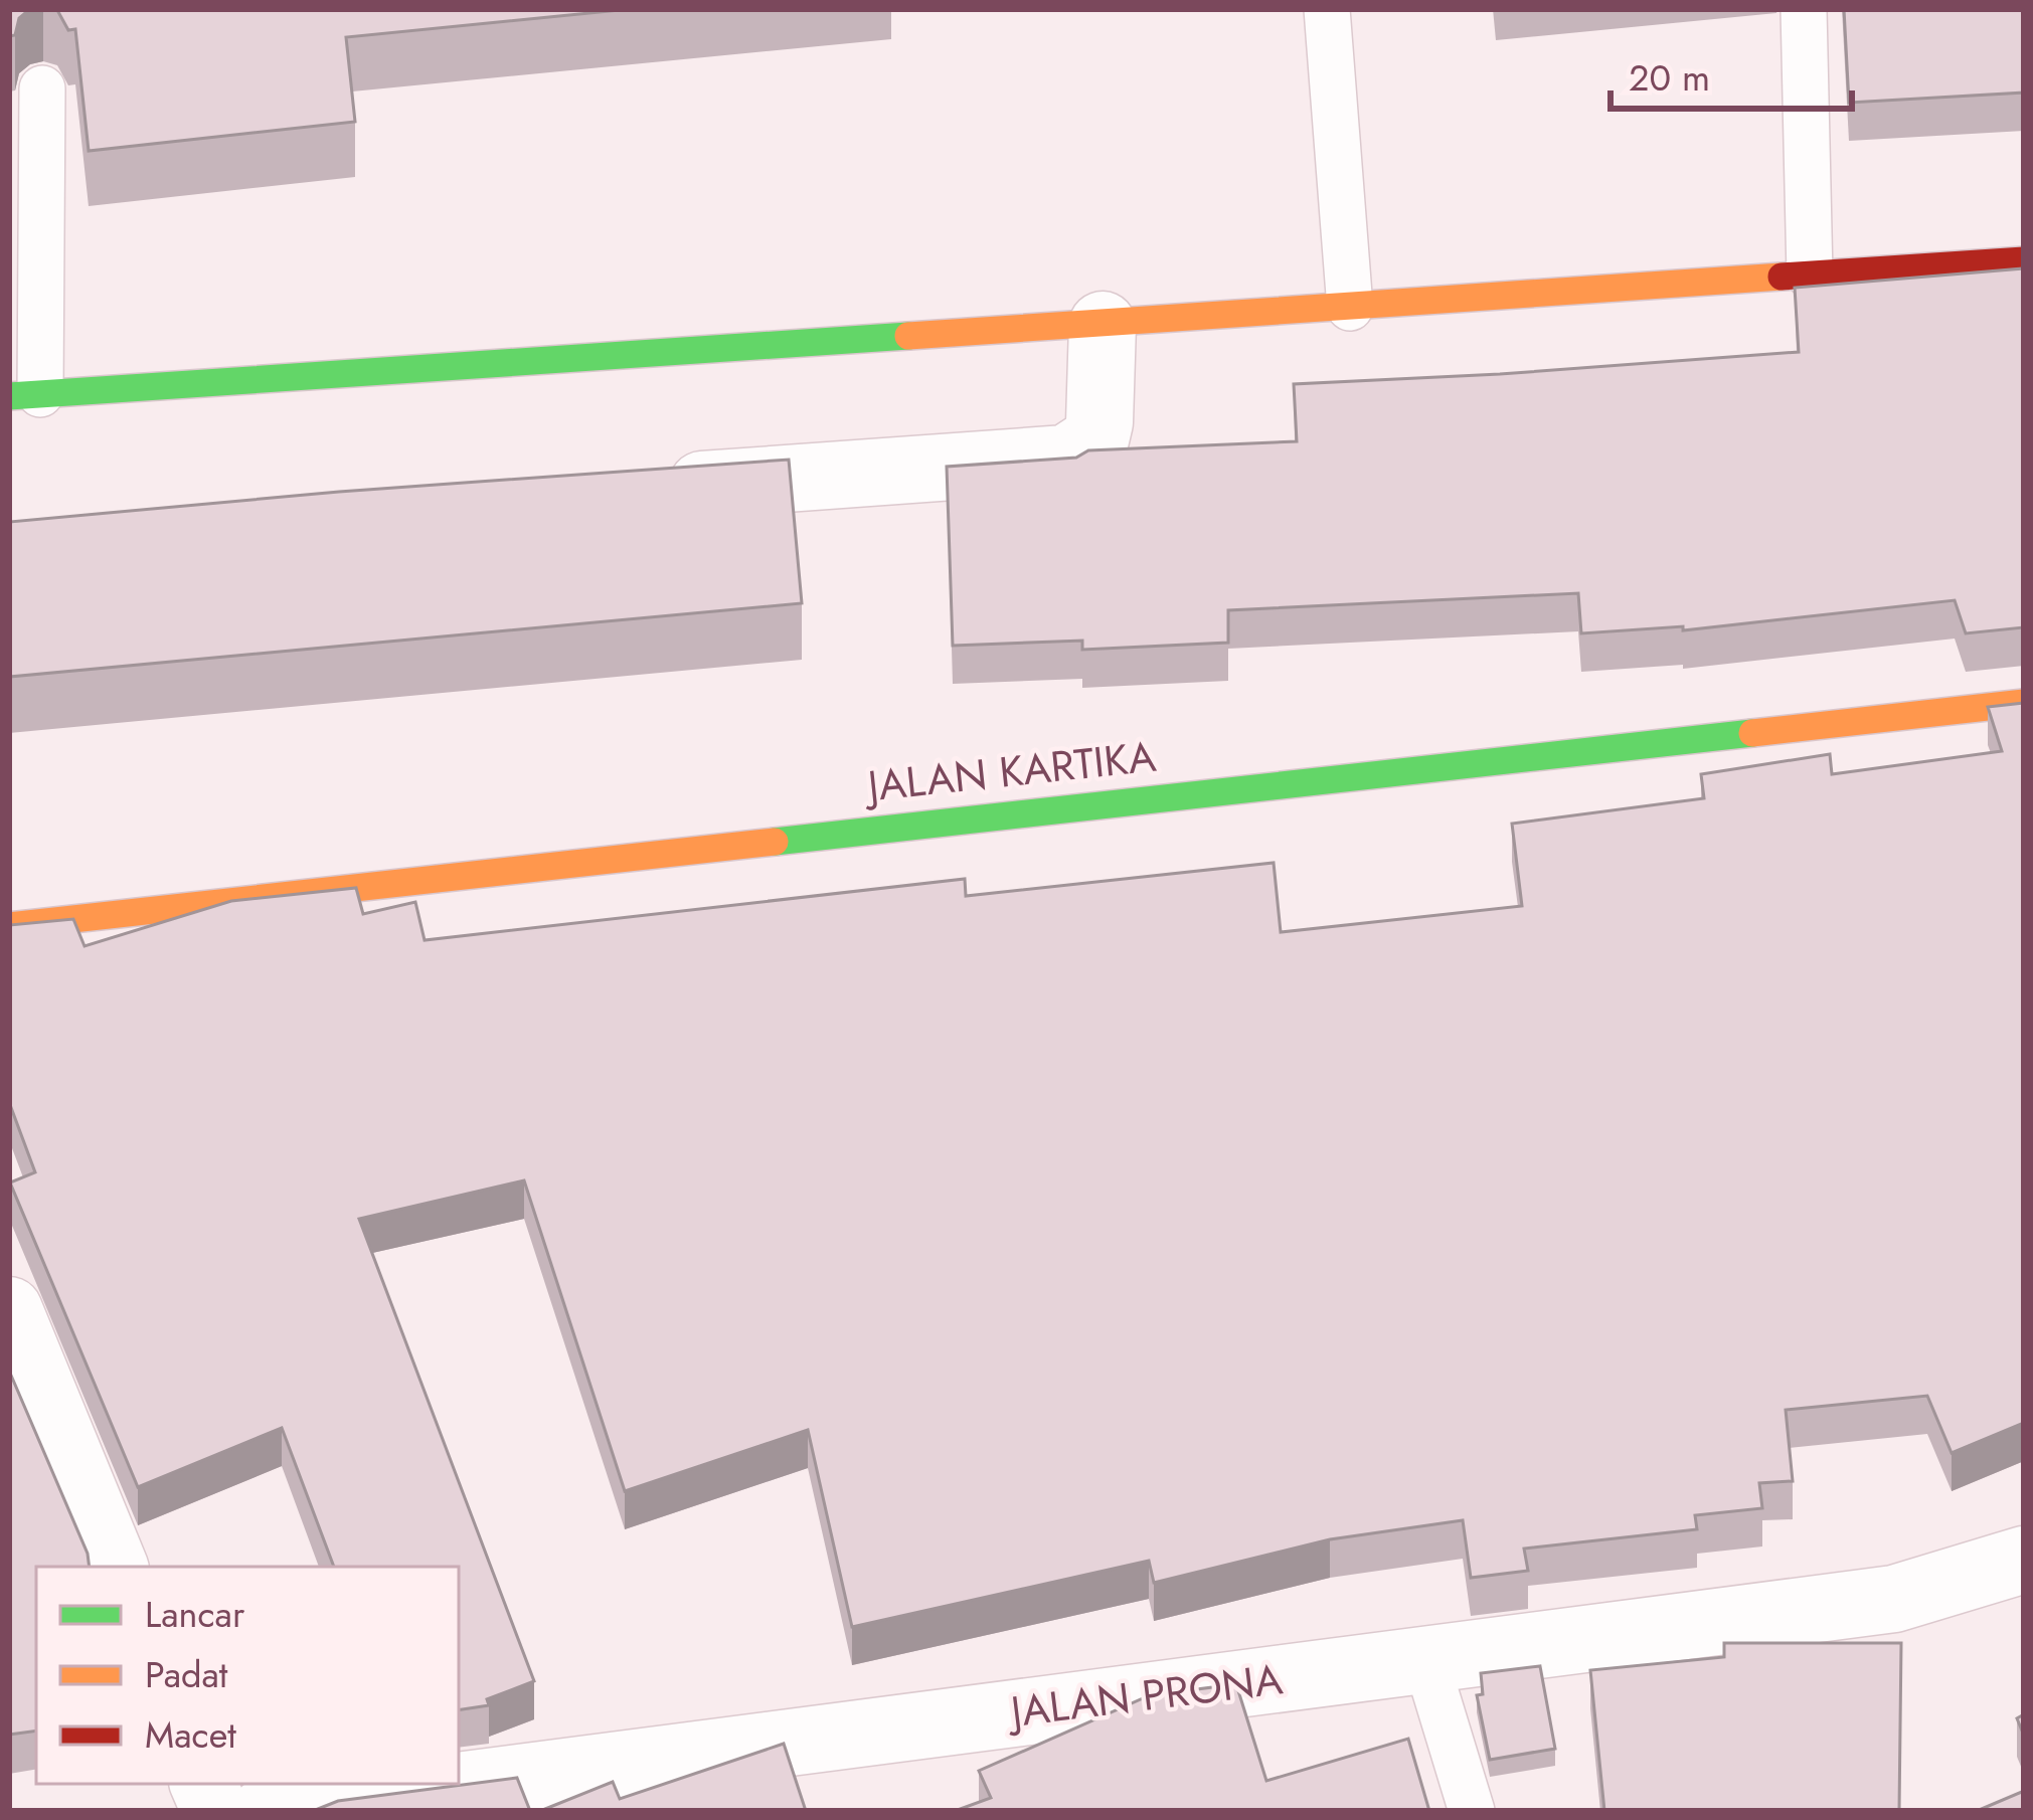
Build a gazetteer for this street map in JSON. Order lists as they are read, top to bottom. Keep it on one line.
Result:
{"streets":{"street":["JALAN KARTIKA","JALAN PRONA"]},"legend":["Lancar","Padat","Macet"],"scale_bar":"20 m"}
